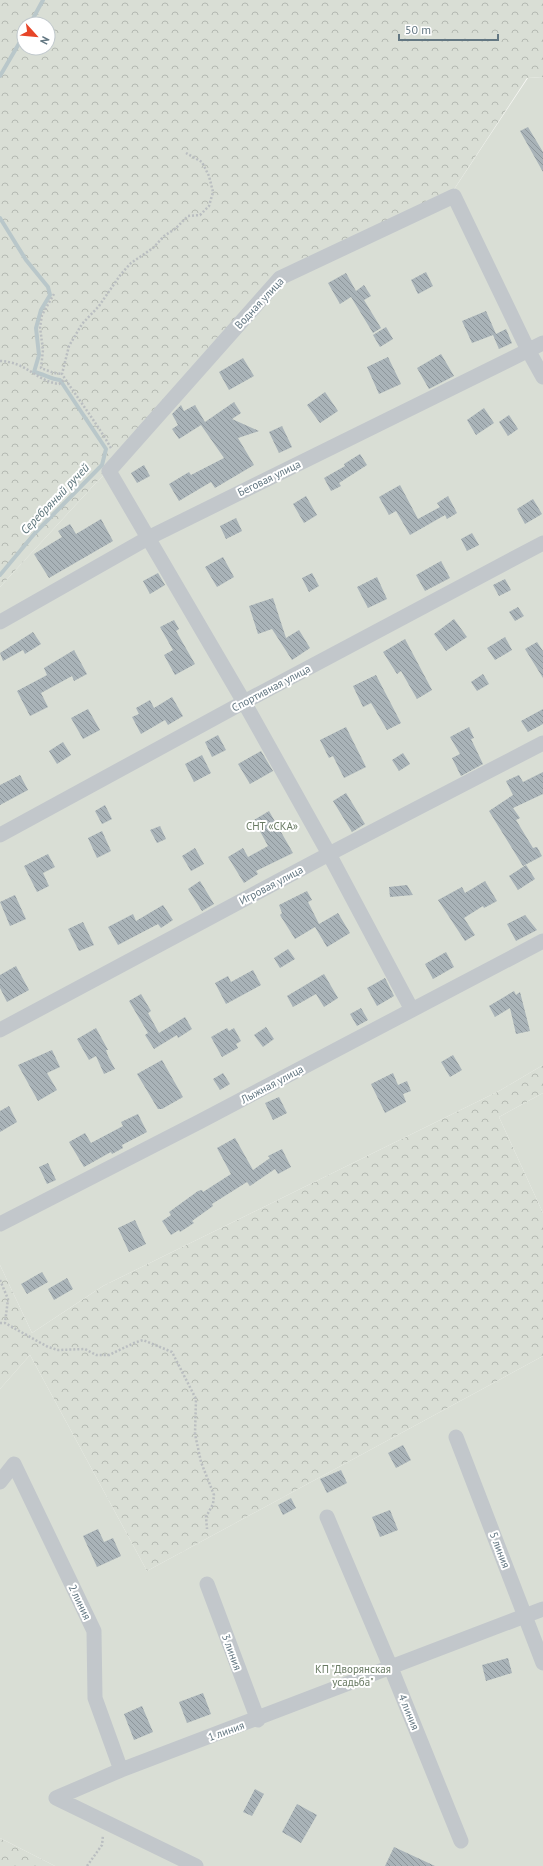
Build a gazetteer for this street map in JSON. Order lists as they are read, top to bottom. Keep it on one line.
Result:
{"streets":{"street":["Водная улица","Беговая улица","Спортивная улица","Игровая улица","Лыжная улица","5 линия","2 линия","3 линия","4 линия","1 линия"]},"crossings":[["Водная улица","Беговая улица"],["5 линия","1 линия"],["2 линия","1 линия"],["3 линия","1 линия"],["4 линия","1 линия"]],"water":["Серебряный ручей"],"parks":["СНТ «СКА»","КП \"Дворянская усадьба\""],"scale_bar":"50 m","north":"bottom right"}
